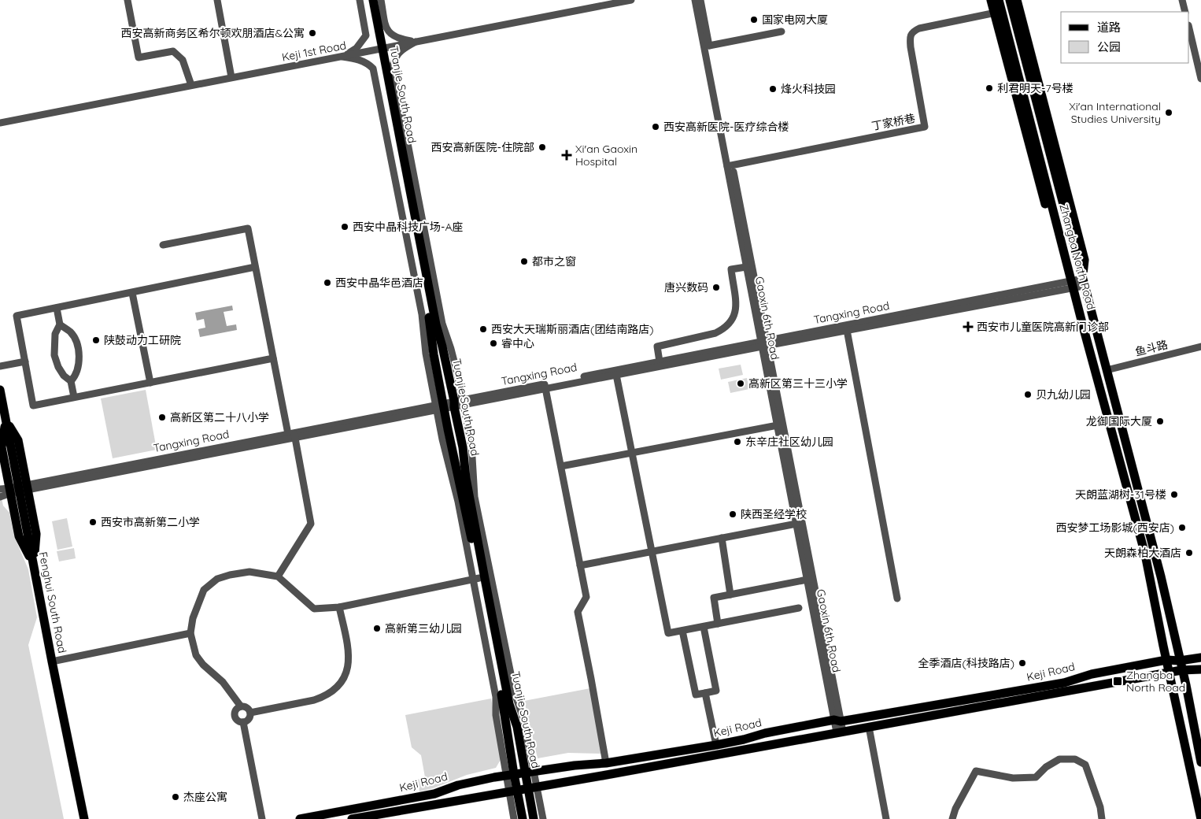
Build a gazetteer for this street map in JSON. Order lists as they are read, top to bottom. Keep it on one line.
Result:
{"streets":{"main road":["Tuanjie South Road","Zhangba North Road","Fenghui South Road","Keji Road"],"street":["Keji 1st Road","丁家桥巷","Tangxing Road","Gaoxin 6th Road","鱼斗路"]},"crossings":[["Keji 1st Road","Tuanjie South Road"],["Tuanjie South Road","Tangxing Road"],["Tuanjie South Road","Keji Road"],["丁家桥巷","Zhangba North Road"],["丁家桥巷","Gaoxin 6th Road"],["Zhangba North Road","Tangxing Road"],["Zhangba North Road","鱼斗路"],["Zhangba North Road","Keji Road"],["Tangxing Road","Gaoxin 6th Road"],["Tangxing Road","Fenghui South Road"],["Gaoxin 6th Road","Keji Road"]],"places":{"other":["国家电网大厦","西安高新商务区希尔顿欢朋酒店&公寓","利君明天-7号楼","烽火科技园","Xi'an International Studies University","西安高新医院-医疗综合楼","西安高新医院-住院部","西安中晶科技广场-A座","都市之窗","西安中晶华邑酒店","唐兴数码","西安大天瑞斯丽酒店(团结南路店)","陕鼓动力工研院","睿中心","高新区第三十三小学","贝九幼儿园","高新区第二十八小学","龙御国际大厦","东辛庄社区幼儿园","天朗蓝湖树-31号楼","陕西圣经学校","西安市高新第二小学","西安梦工场影城(西安店)","天朗森柏大酒店","高新第三幼儿园","全季酒店(科技路店)","杰座公寓"],"health":["Xi'an Gaoxin Hospital","西安市儿童医院高新门诊部"],"transit":["Zhangba North Road"]},"legend":["道路","公园"]}
